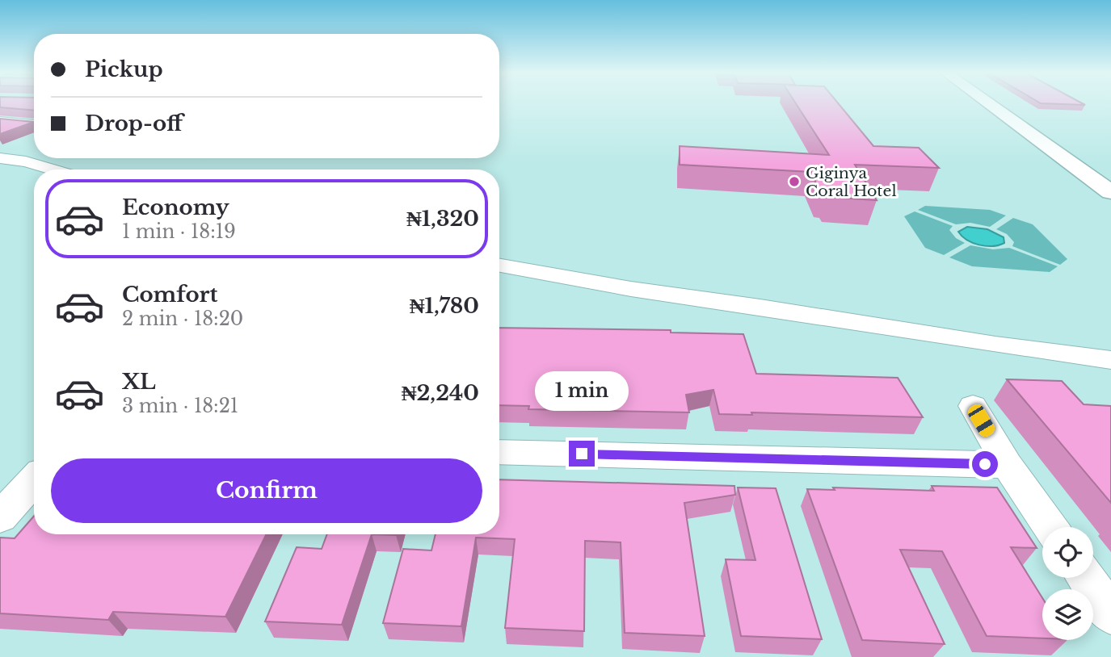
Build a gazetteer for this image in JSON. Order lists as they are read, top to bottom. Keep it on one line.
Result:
{"places":["Giginya Coral Hotel"],"page":{"banner":["Pickup","Drop-off"],"list":[{"name":"Economy","note":"1 min · 18:19","value":"₦1,320"},{"name":"Comfort","note":"2 min · 18:20","value":"₦1,780"},{"name":"XL","note":"3 min · 18:21","value":"₦2,240"}],"bubble":"1 min","buttons":"Confirm"}}
